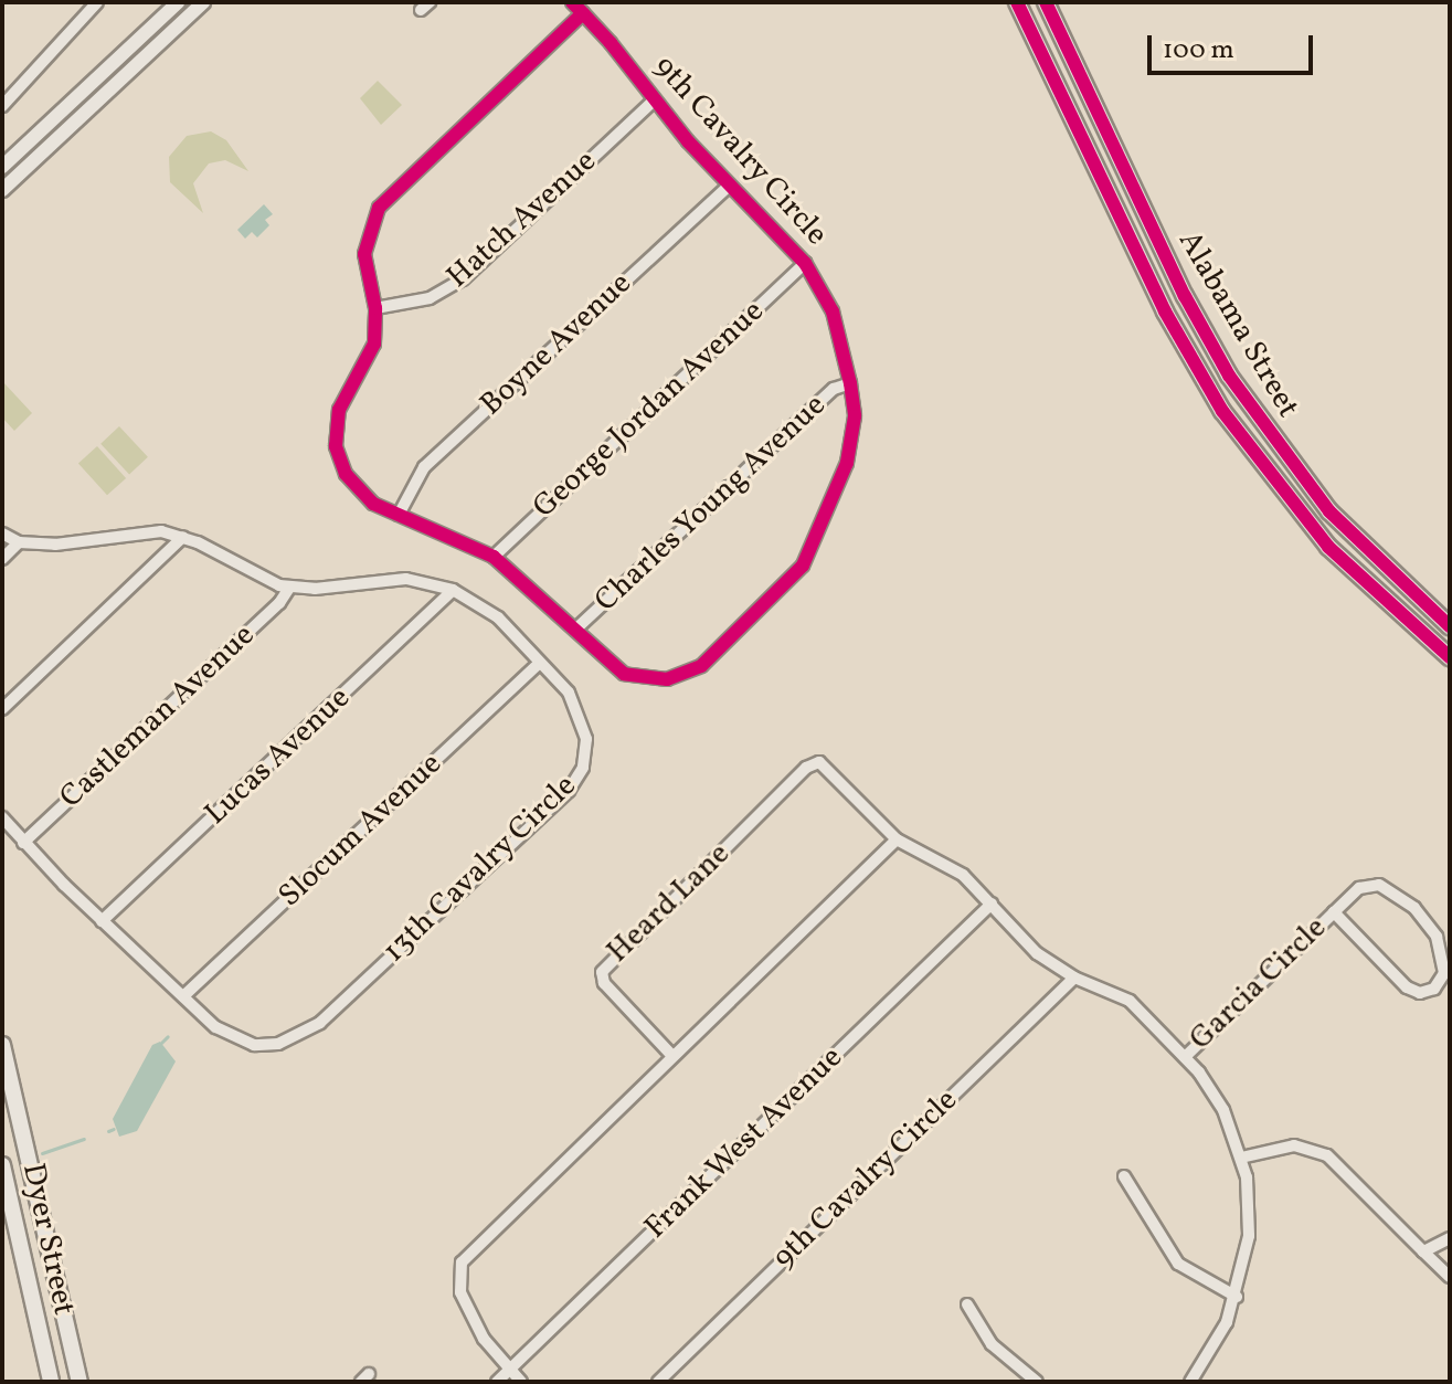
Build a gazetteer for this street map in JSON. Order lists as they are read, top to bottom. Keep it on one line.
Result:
{"streets":{"main road":["Alabama Street","Dyer Street"],"street":["9th Cavalry Circle","Hatch Avenue","Boyne Avenue","George Jordan Avenue","Charles Young Avenue","Castleman Avenue","Lucas Avenue","Slocum Avenue","13th Cavalry Circle","Heard Lane","Garcia Circle","Frank West Avenue"]},"crossings":[["9th Cavalry Circle","Hatch Avenue"],["9th Cavalry Circle","Boyne Avenue"],["9th Cavalry Circle","George Jordan Avenue"],["9th Cavalry Circle","Charles Young Avenue"],["Castleman Avenue","13th Cavalry Circle"],["Lucas Avenue","13th Cavalry Circle"],["Slocum Avenue","13th Cavalry Circle"]],"scale_bar":"100 m"}
